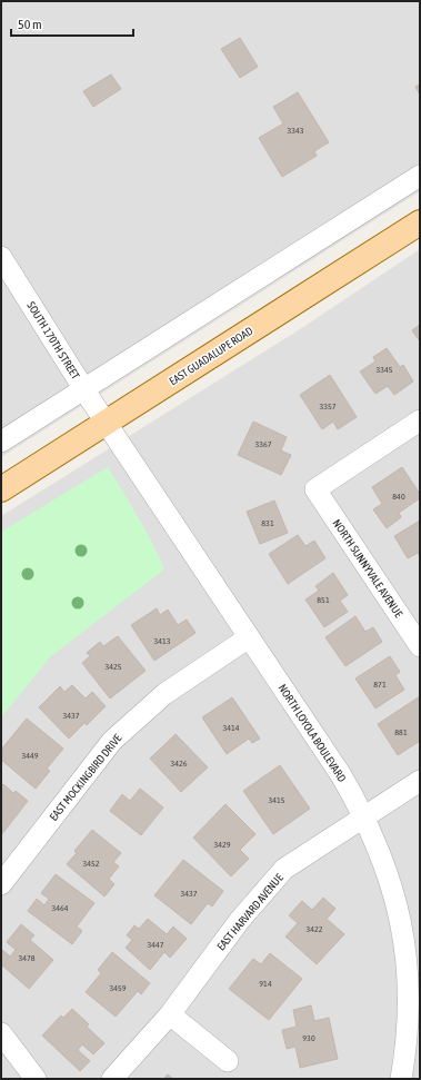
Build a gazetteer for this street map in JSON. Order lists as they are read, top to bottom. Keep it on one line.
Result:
{"streets":{"main road":["EAST GUADALUPE ROAD"],"street":["SOUTH 170TH STREET","NORTH SUNNYVALE AVENUE","NORTH LOYOLA BOULEVARD","EAST MOCKINGBIRD DRIVE","EAST HARVARD AVENUE"]},"crossings":[["SOUTH 170TH STREET","EAST GUADALUPE ROAD"],["SOUTH 170TH STREET","NORTH LOYOLA BOULEVARD"],["EAST GUADALUPE ROAD","NORTH LOYOLA BOULEVARD"],["NORTH LOYOLA BOULEVARD","EAST MOCKINGBIRD DRIVE"],["NORTH LOYOLA BOULEVARD","EAST HARVARD AVENUE"]],"house_numbers":["3343","3345","3357","3367","840","831","851","3413","3425","871","3437","3414","881","3449","3426","3415","3429","3452","3437","3464","3422","3447","3478","914","3459","930"],"scale_bar":"50 m"}
